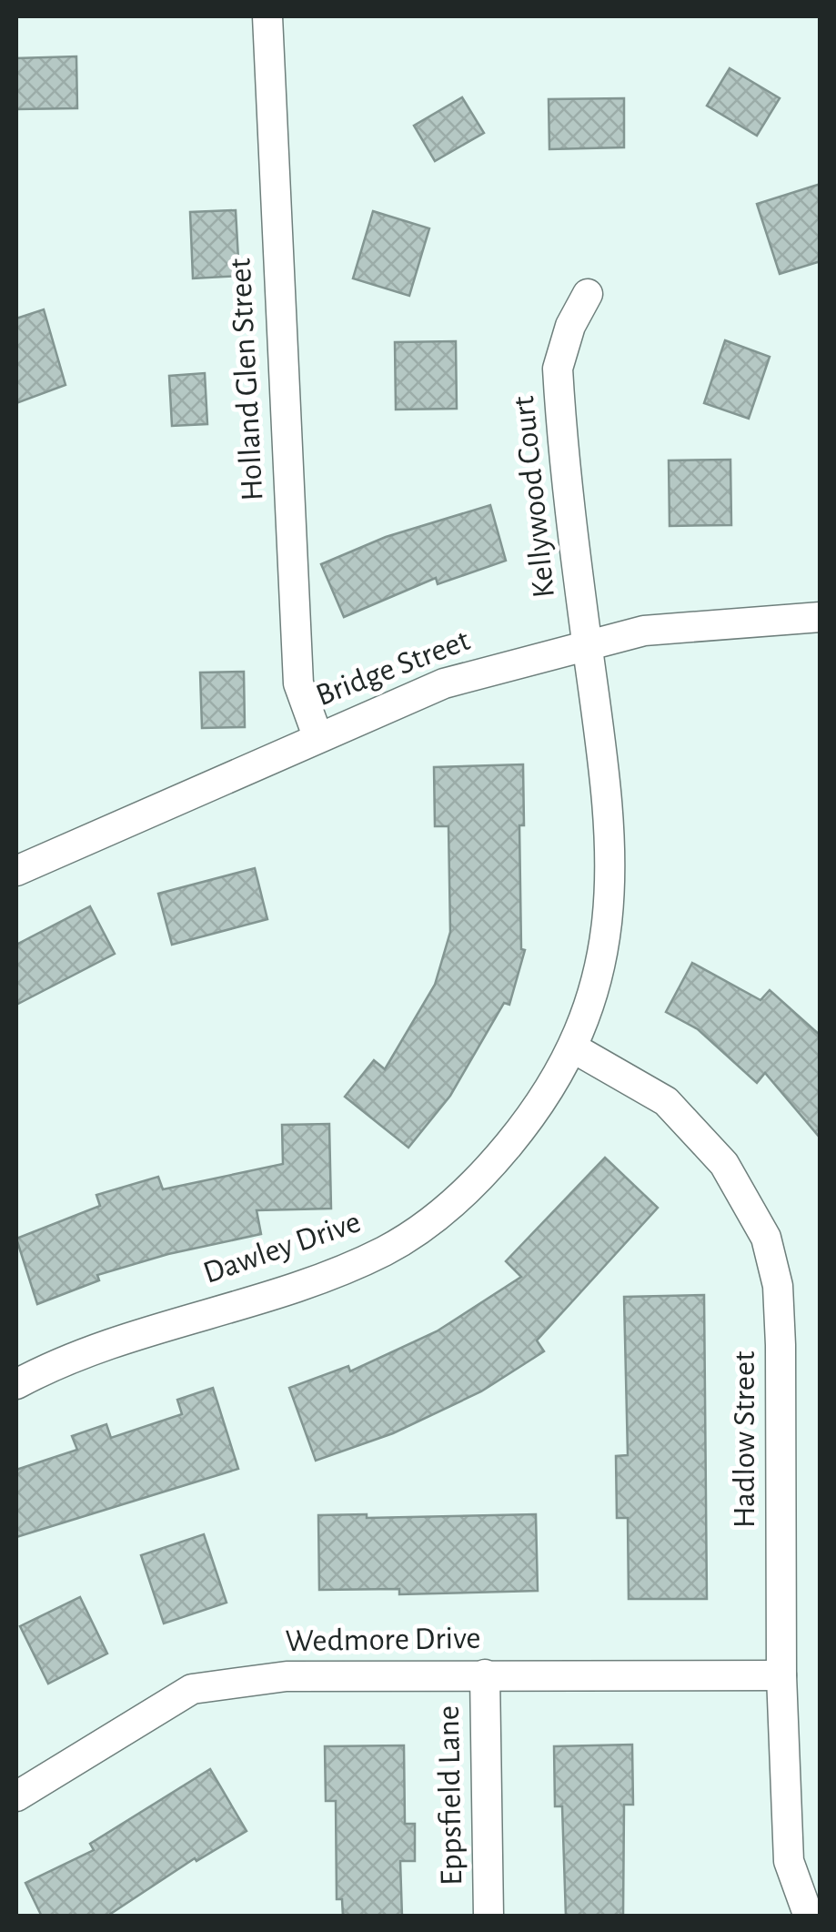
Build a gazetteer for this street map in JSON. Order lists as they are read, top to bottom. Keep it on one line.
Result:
{"streets":{"street":["Holland Glen Street","Kellywood Court","Bridge Street","Dawley Drive","Hadlow Street","Wedmore Drive","Eppsfield Lane"]},"crossings":[["Holland Glen Street","Bridge Street"],["Kellywood Court","Bridge Street"],["Kellywood Court","Dawley Drive"],["Bridge Street","Dawley Drive"],["Dawley Drive","Hadlow Street"],["Hadlow Street","Wedmore Drive"],["Wedmore Drive","Eppsfield Lane"]]}
